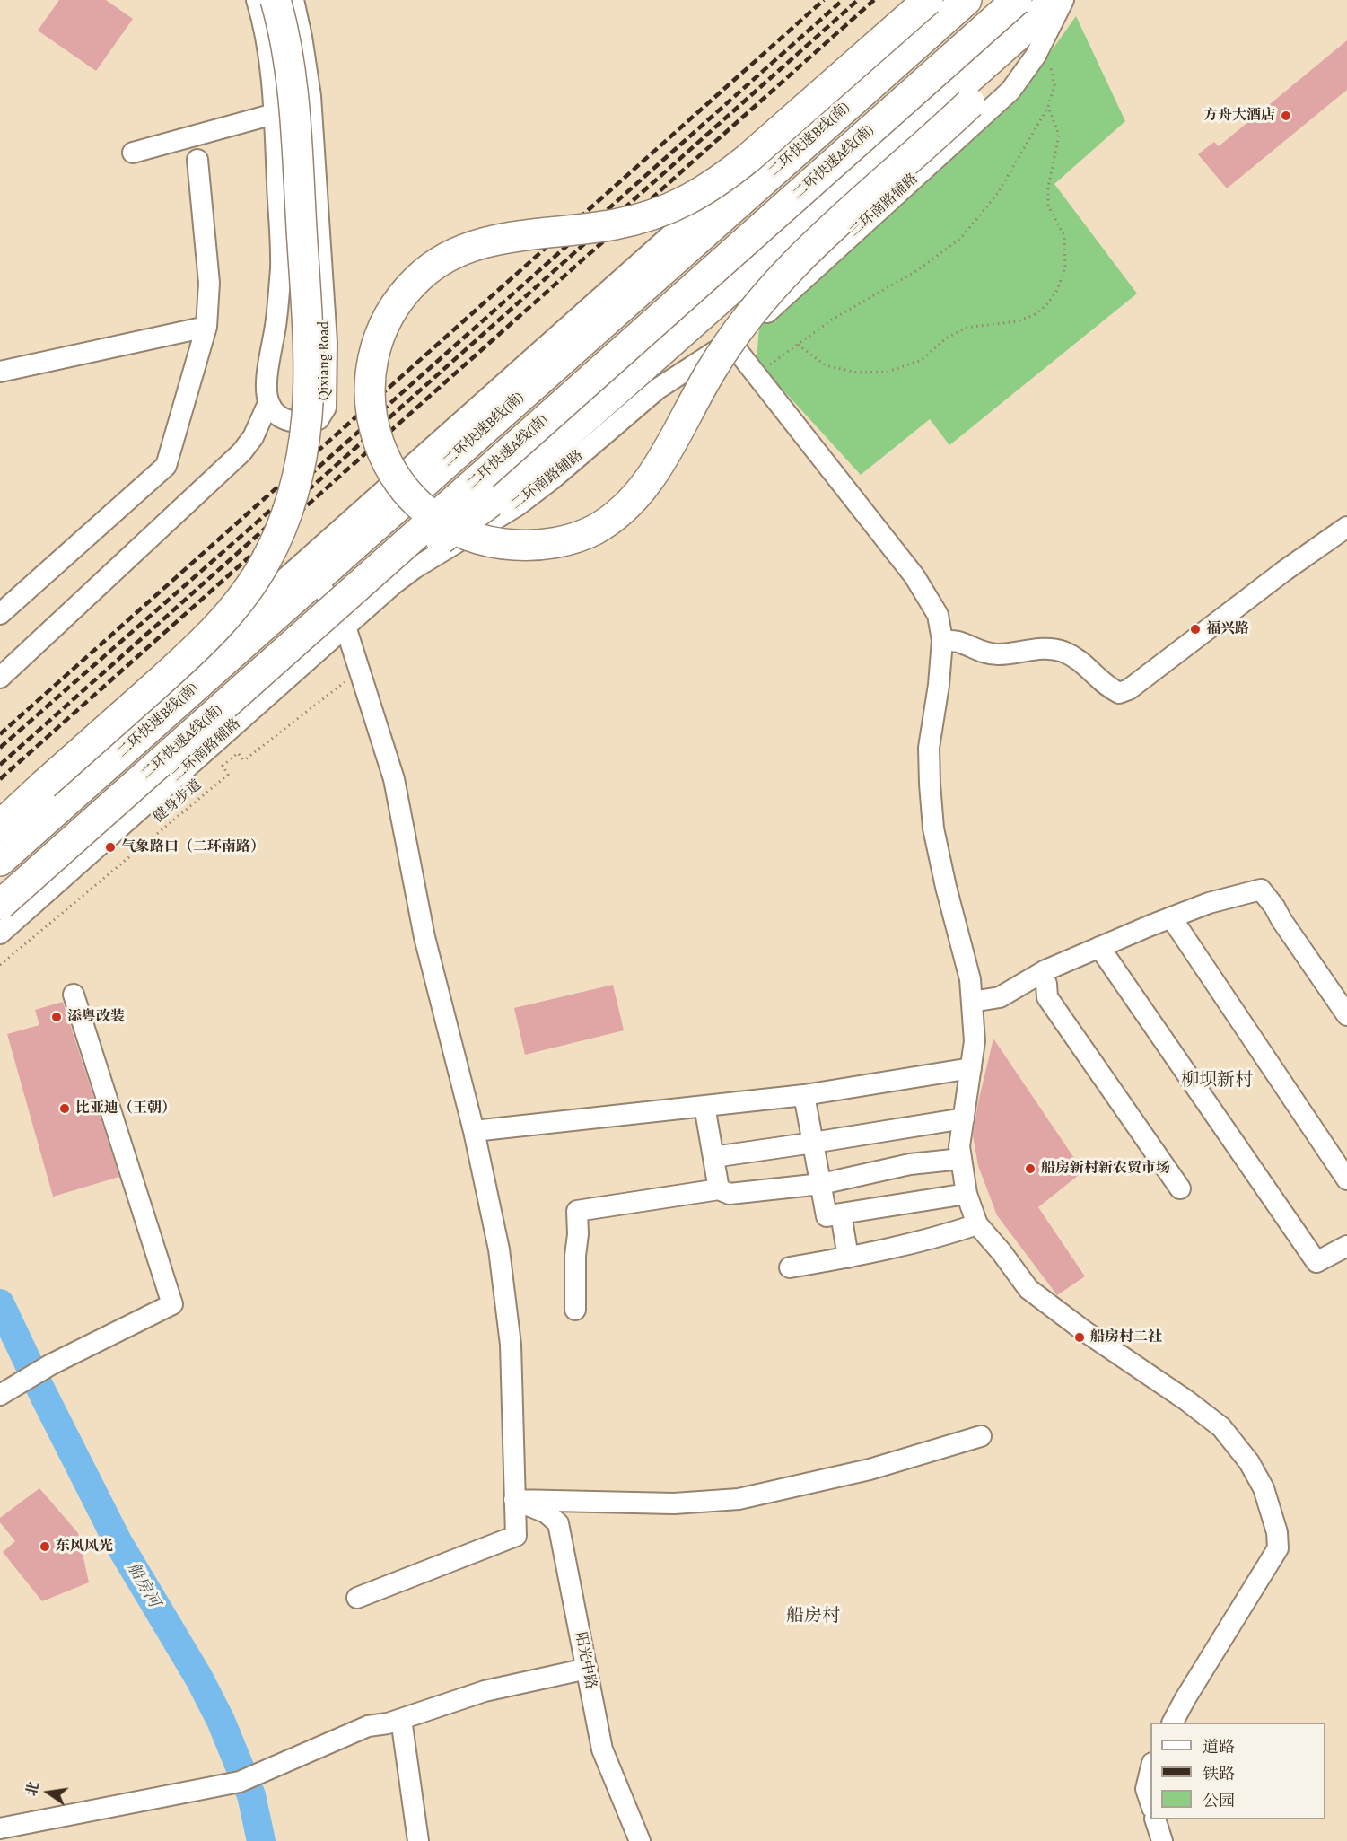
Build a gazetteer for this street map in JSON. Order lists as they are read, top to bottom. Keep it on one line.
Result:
{"streets":{"highway":["二环快速B线(南)","二环快速A线(南)"],"street":["二环南路辅路","Qixiang Road","阳光中路"],"path":["健身步道"]},"crossings":[["二环快速A线(南)","二环南路辅路"]],"districts":["柳坝新村","船房村"],"water":["船房河"],"places":["方舟大酒店","福兴路","气象路口（二环南路）","添粤改装","比亚迪（王朝）","船房新村新农贸市场","船房村二社","东风风光"],"legend":["道路","铁路","公园"],"north":"left"}
